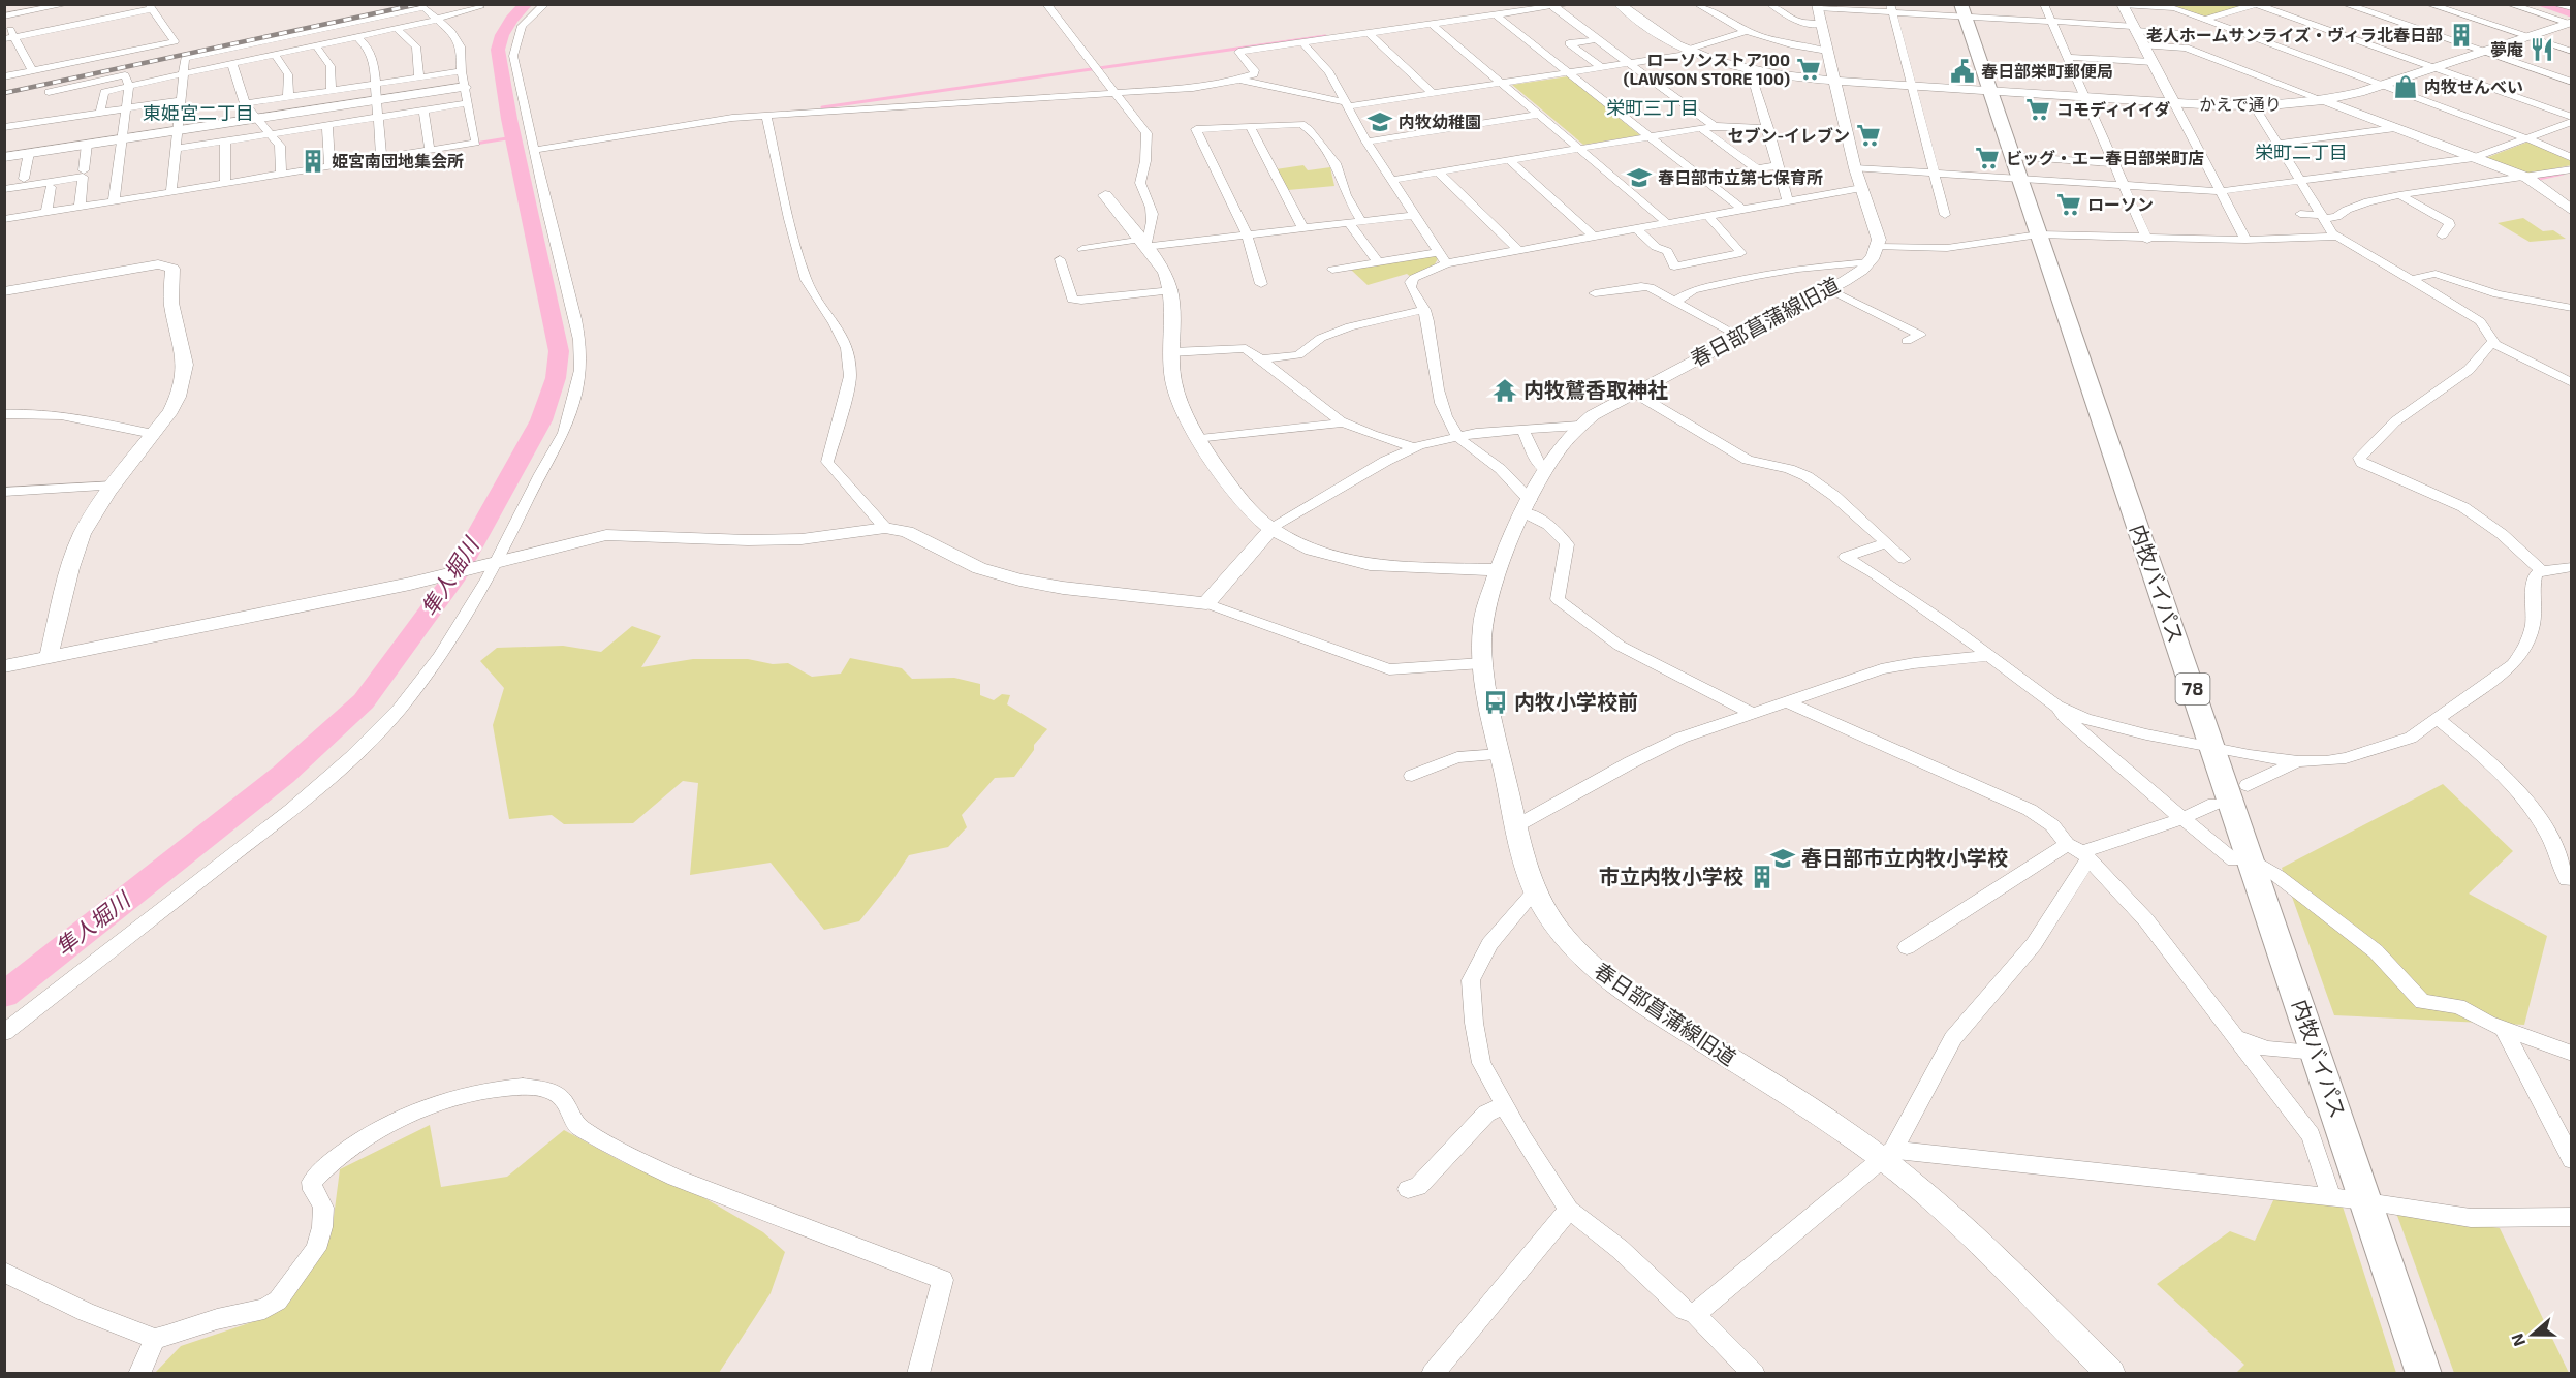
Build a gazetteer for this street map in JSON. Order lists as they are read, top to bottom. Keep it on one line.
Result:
{"streets":{"main road":["内牧バイパス","78"],"street":["かえで通り","春日部菖蒲線旧道"]},"crossings":[["かえで通り","内牧バイパス"]],"districts":["栄町三丁目","東姫宮二丁目","栄町二丁目"],"water":["隼人堀川"],"places":{"building":["老人ホームサンライズ・ヴィラ北春日部","姫宮南団地集会所","市立内牧小学校"],"restaurant":["夢庵"],"supermarket":["ローソンストア100 (LAWSON STORE 100)","コモディイイダ","セブン-イレブン","ビッグ・エー春日部栄町店","ローソン"],"public building":["春日部栄町郵便局"],"shop":["内牧せんべい"],"school or university":["内牧幼稚園","春日部市立第七保育所","春日部市立内牧小学校"],"temple":["内牧鷲香取神社"],"bus stop":["内牧小学校前"]},"north":"left"}
